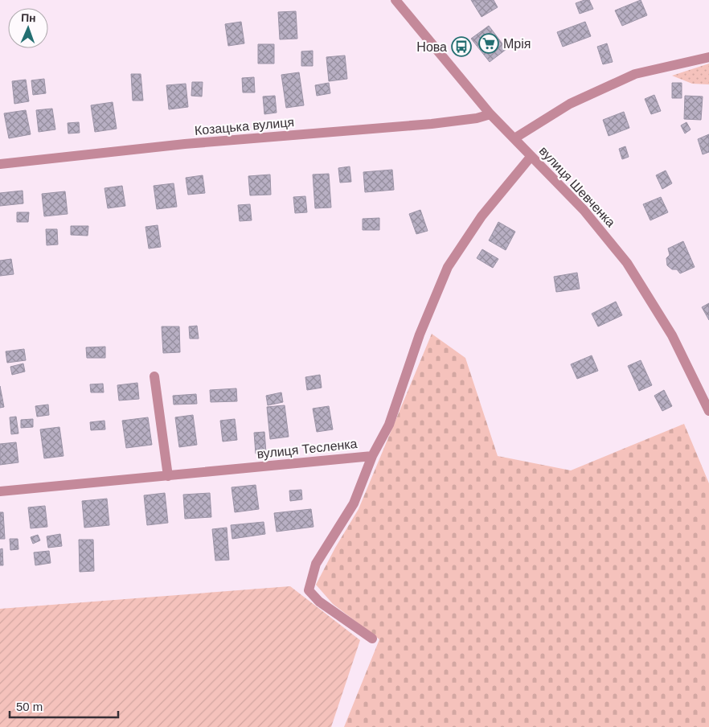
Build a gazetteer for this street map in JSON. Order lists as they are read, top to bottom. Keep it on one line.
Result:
{"streets":{"street":["Козацька вулиця","вулиця Шевченка","вулиця Тесленка"]},"crossings":[["Козацька вулиця","вулиця Шевченка"],["вулиця Шевченка","вулиця Тесленка"]],"places":{"supermarket":["Мрія"],"bus stop":["Нова"]},"scale_bar":"50 m","north":"top"}
